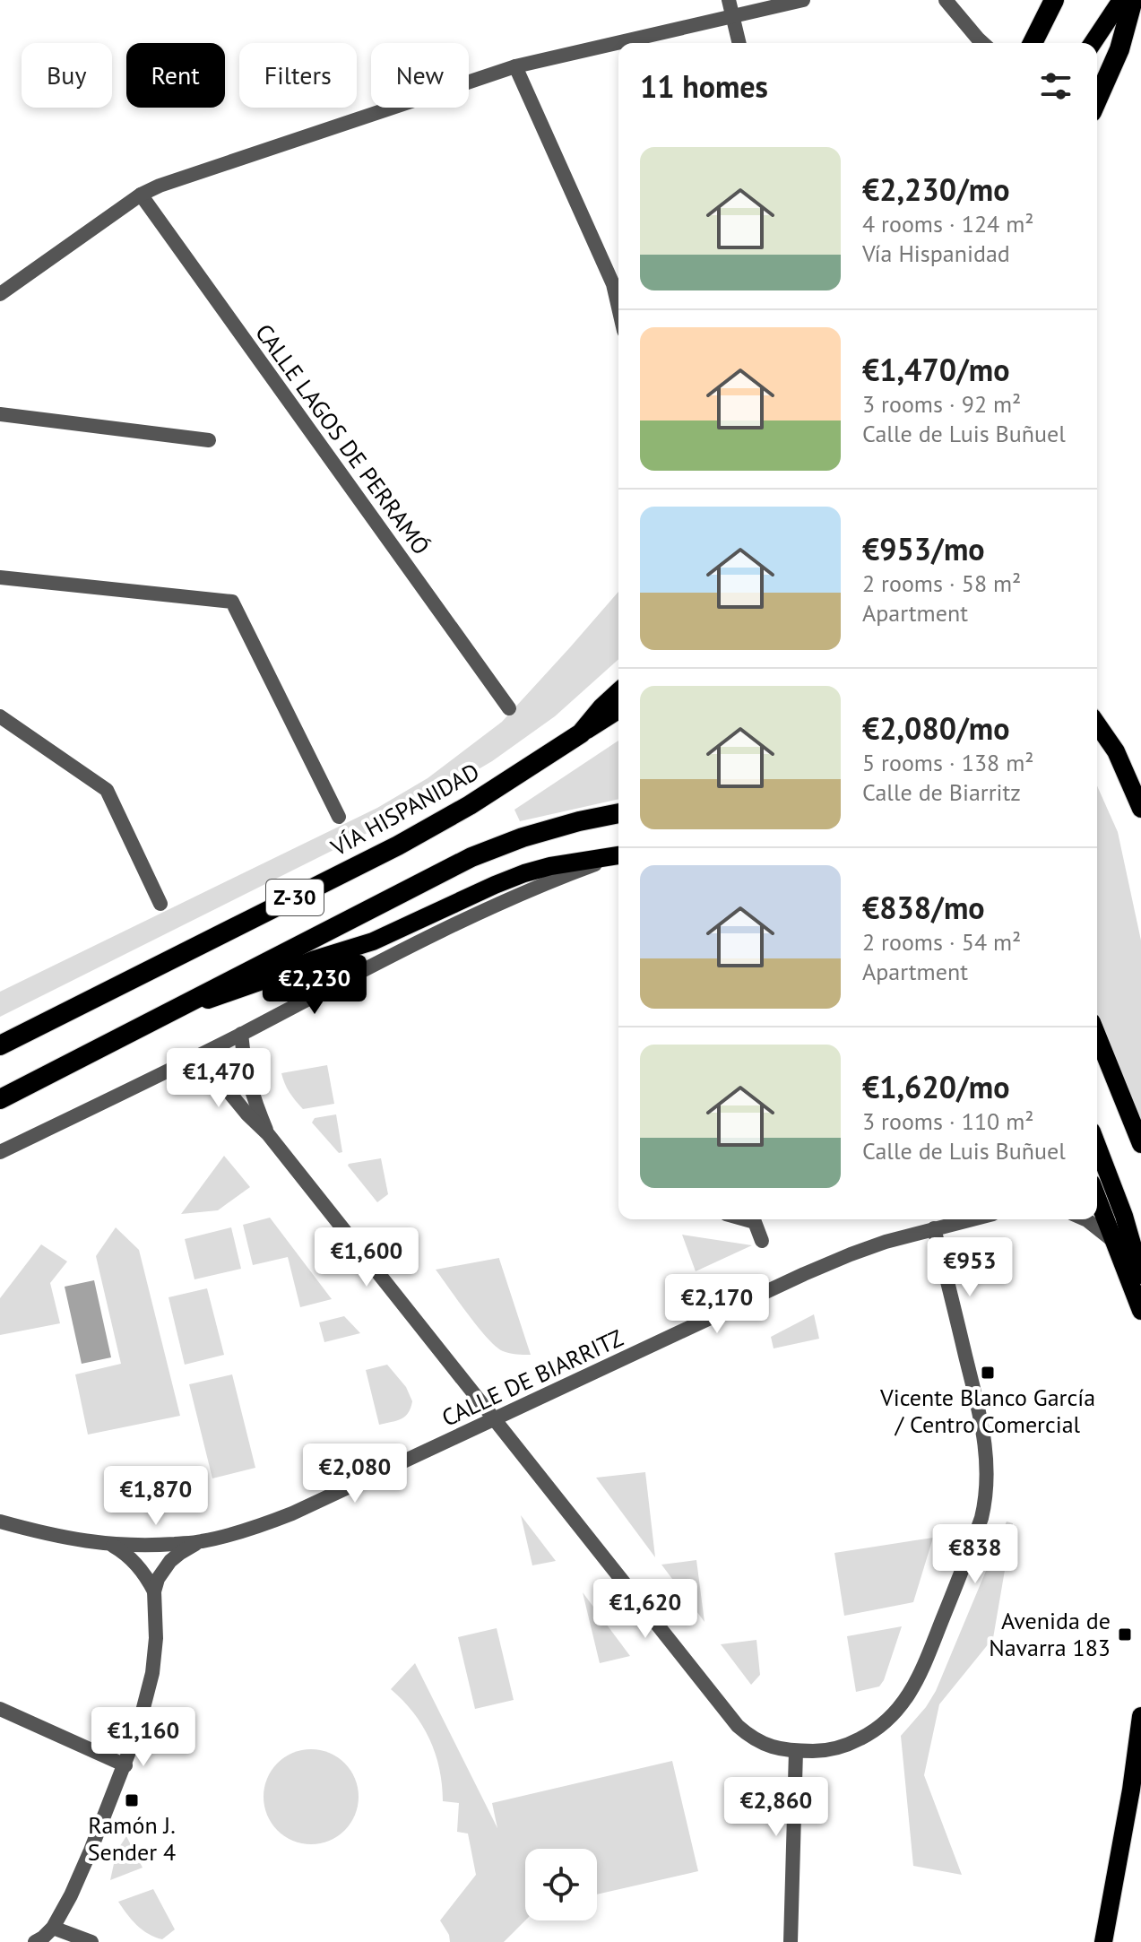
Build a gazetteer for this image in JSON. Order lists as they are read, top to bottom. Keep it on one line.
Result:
{"streets":{"highway":["VÍA HISPANIDAD","Z-30"],"street":["CALLE LAGOS DE PERRAMÓ","CALLE DE BIARRITZ"]},"crossings":[["VÍA HISPANIDAD","Z-30"]],"places":{"transit":["Vicente Blanco García / Centro Comercial","Avenida de Navarra 183","Ramón J. Sender 4"]},"page":{"chip":["Buy","Rent","Filters","New"],"heading":"11 homes","list":[{"name":"€2,230/mo","note":"4 rooms · 124 m² · Vía Hispanidad"},{"name":"€1,470/mo","note":"3 rooms · 92 m² · Calle de Luis Buñuel"},{"name":"€953/mo","note":"2 rooms · 58 m² · Apartment"},{"name":"€2,080/mo","note":"5 rooms · 138 m² · Calle de Biarritz"},{"name":"€838/mo","note":"2 rooms · 54 m² · Apartment"},{"name":"€1,620/mo","note":"3 rooms · 110 m² · Calle de Luis Buñuel"}],"price":["€2,230","€1,470","€1,600","€953","€2,170","€2,080","€1,870","€838","€1,620","€1,160","€2,860"]}}
